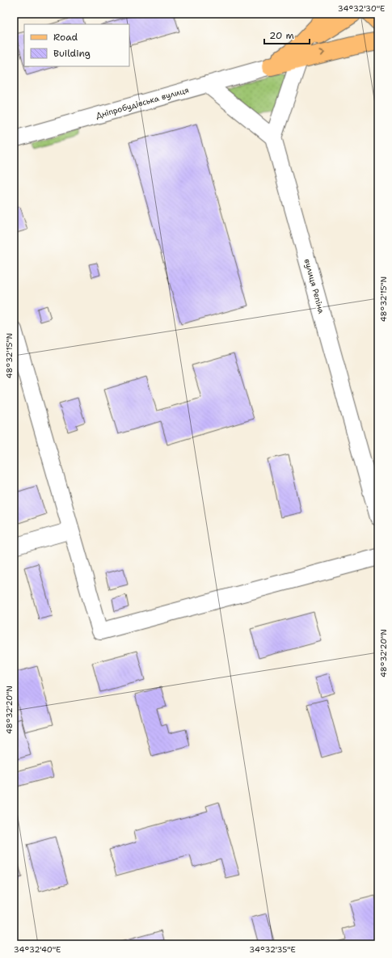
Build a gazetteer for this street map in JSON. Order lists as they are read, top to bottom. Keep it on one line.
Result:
{"streets":{"street":["Дніпробудівська вулиця","вулиця Репіна"]},"legend":["Road","Building"],"scale_bar":"20 m","coordinates":["34°32'30\"E","48°32'15\"N","48°32'20\"N","34°32'40\"E","34°32'35\"E"]}
